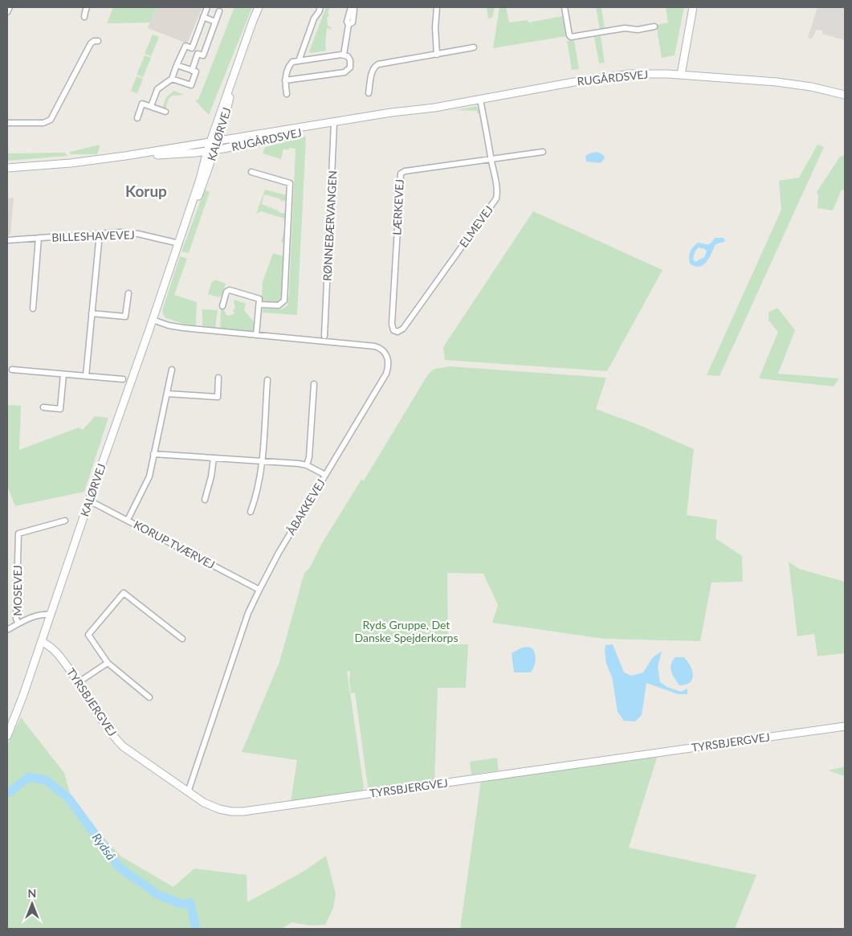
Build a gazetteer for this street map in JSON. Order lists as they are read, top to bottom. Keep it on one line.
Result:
{"streets":{"street":["RUGÅRDSVEJ","KALØRVEJ","LÆRKEVEJ","RØNNEBÆRVANGEN","ELMEVEJ","BILLESHAVEVEJ","ÅBAKKEVEJ","KORUP TVÆRVEJ","MOSEVEJ","TYRSBJERGVEJ"]},"crossings":[["RUGÅRDSVEJ","KALØRVEJ"],["RUGÅRDSVEJ","RØNNEBÆRVANGEN"],["RUGÅRDSVEJ","ELMEVEJ"],["KALØRVEJ","BILLESHAVEVEJ"],["KALØRVEJ","ÅBAKKEVEJ"],["KALØRVEJ","KORUP TVÆRVEJ"],["KALØRVEJ","TYRSBJERGVEJ"],["LÆRKEVEJ","ELMEVEJ"],["ÅBAKKEVEJ","KORUP TVÆRVEJ"],["ÅBAKKEVEJ","TYRSBJERGVEJ"]],"districts":["Korup"],"water":["Rydså"],"parks":["Ryds Gruppe, Det Danske Spejderkorps"],"north":"top"}
